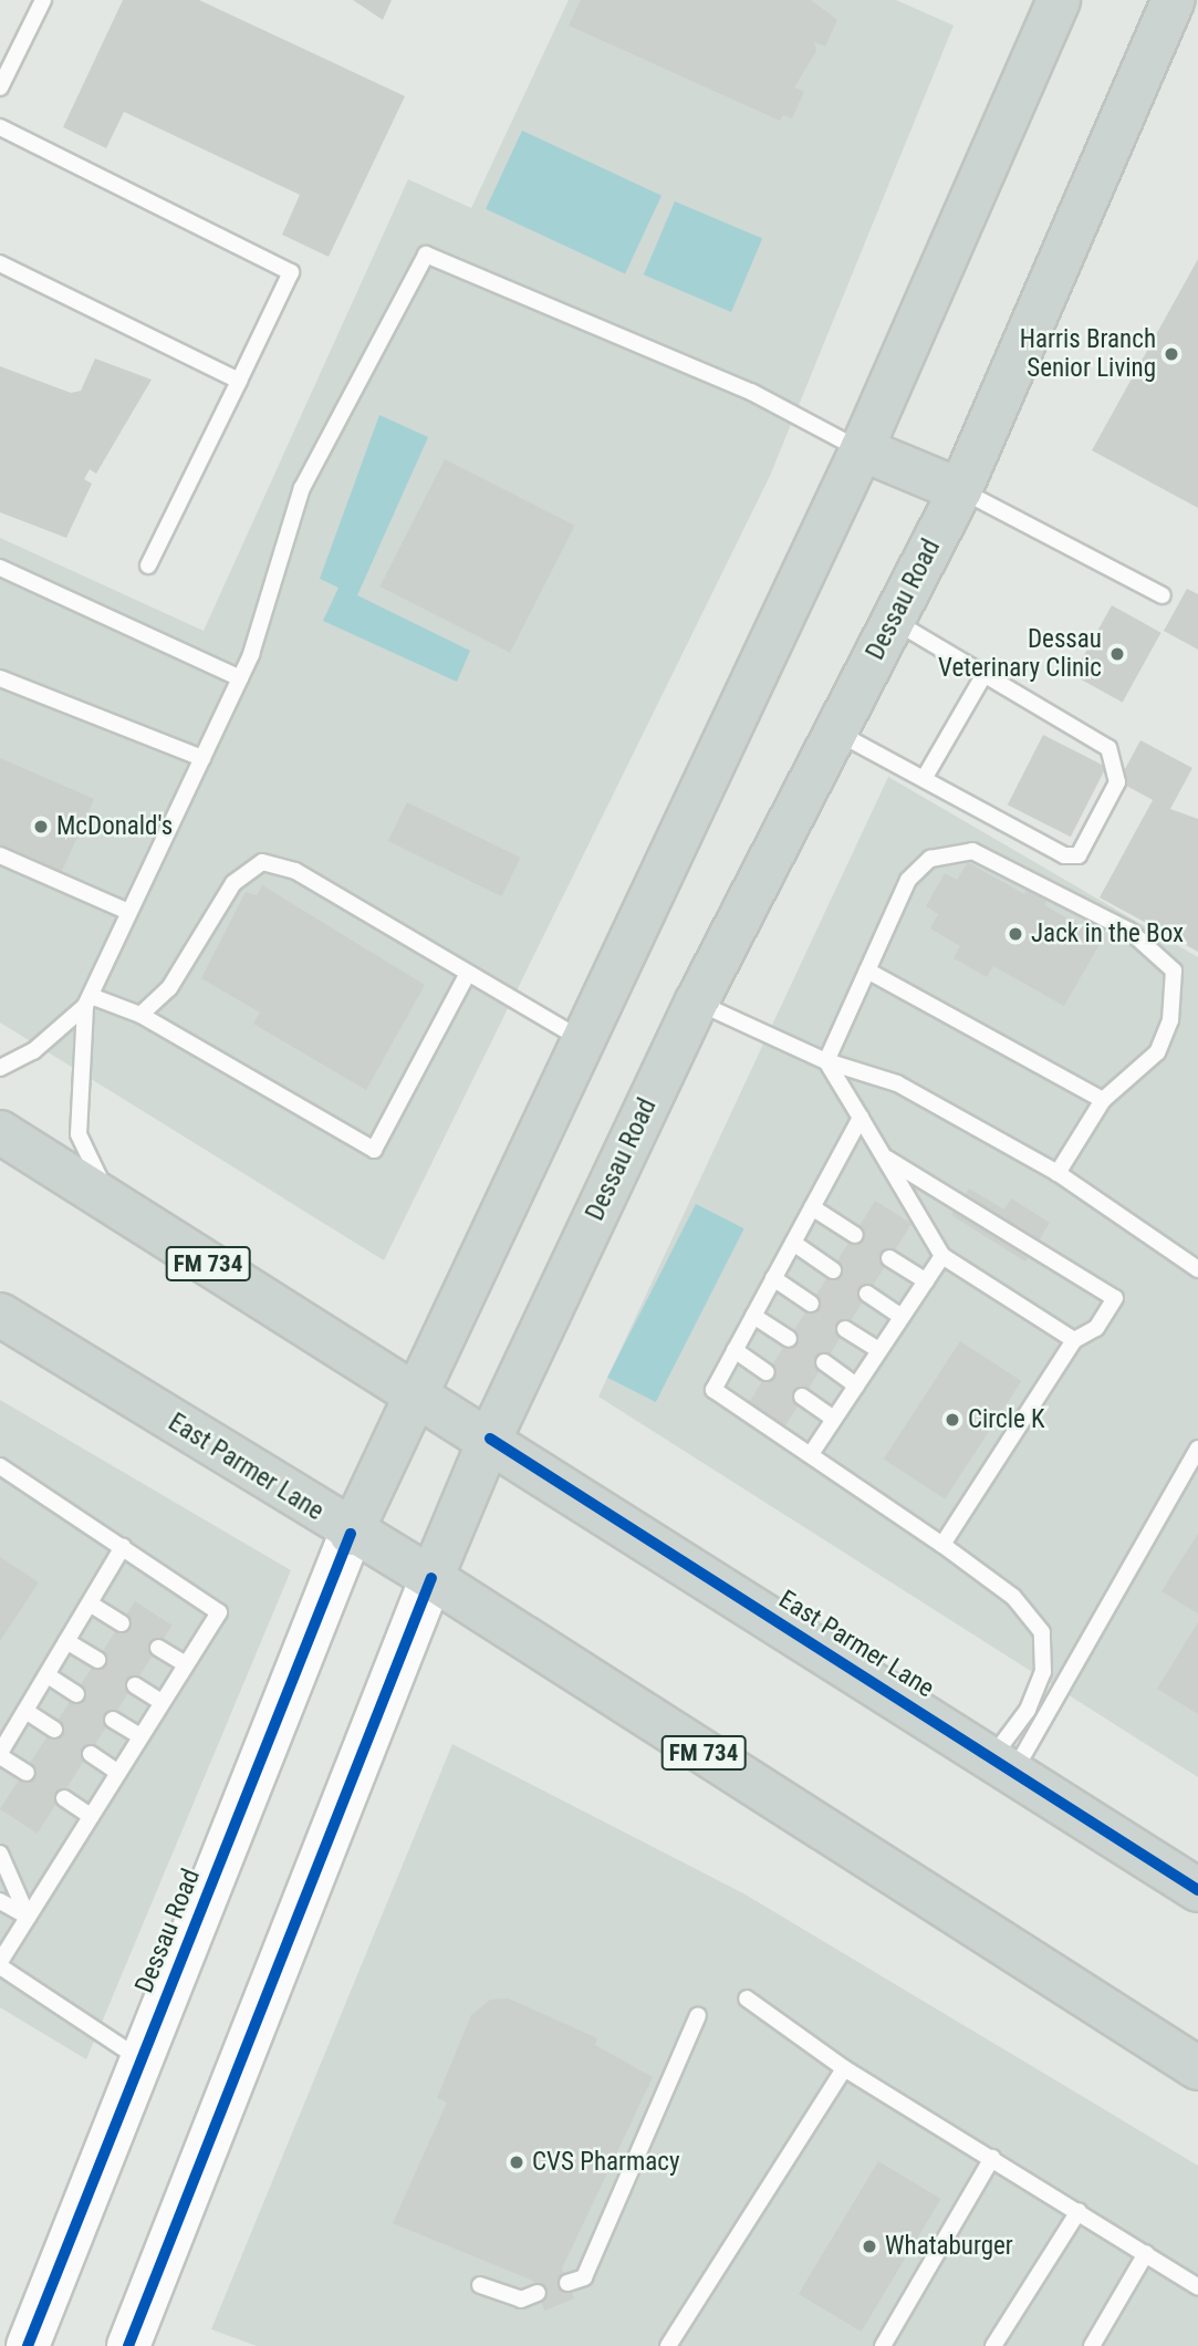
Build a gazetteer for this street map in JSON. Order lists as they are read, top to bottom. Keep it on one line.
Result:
{"streets":{"main road":["Dessau Road","FM 734","East Parmer Lane"]},"crossings":[["Dessau Road","East Parmer Lane"]],"places":["Harris Branch Senior Living","Dessau Veterinary Clinic","McDonald's","Jack in the Box","Circle K","CVS Pharmacy","Whataburger"]}
